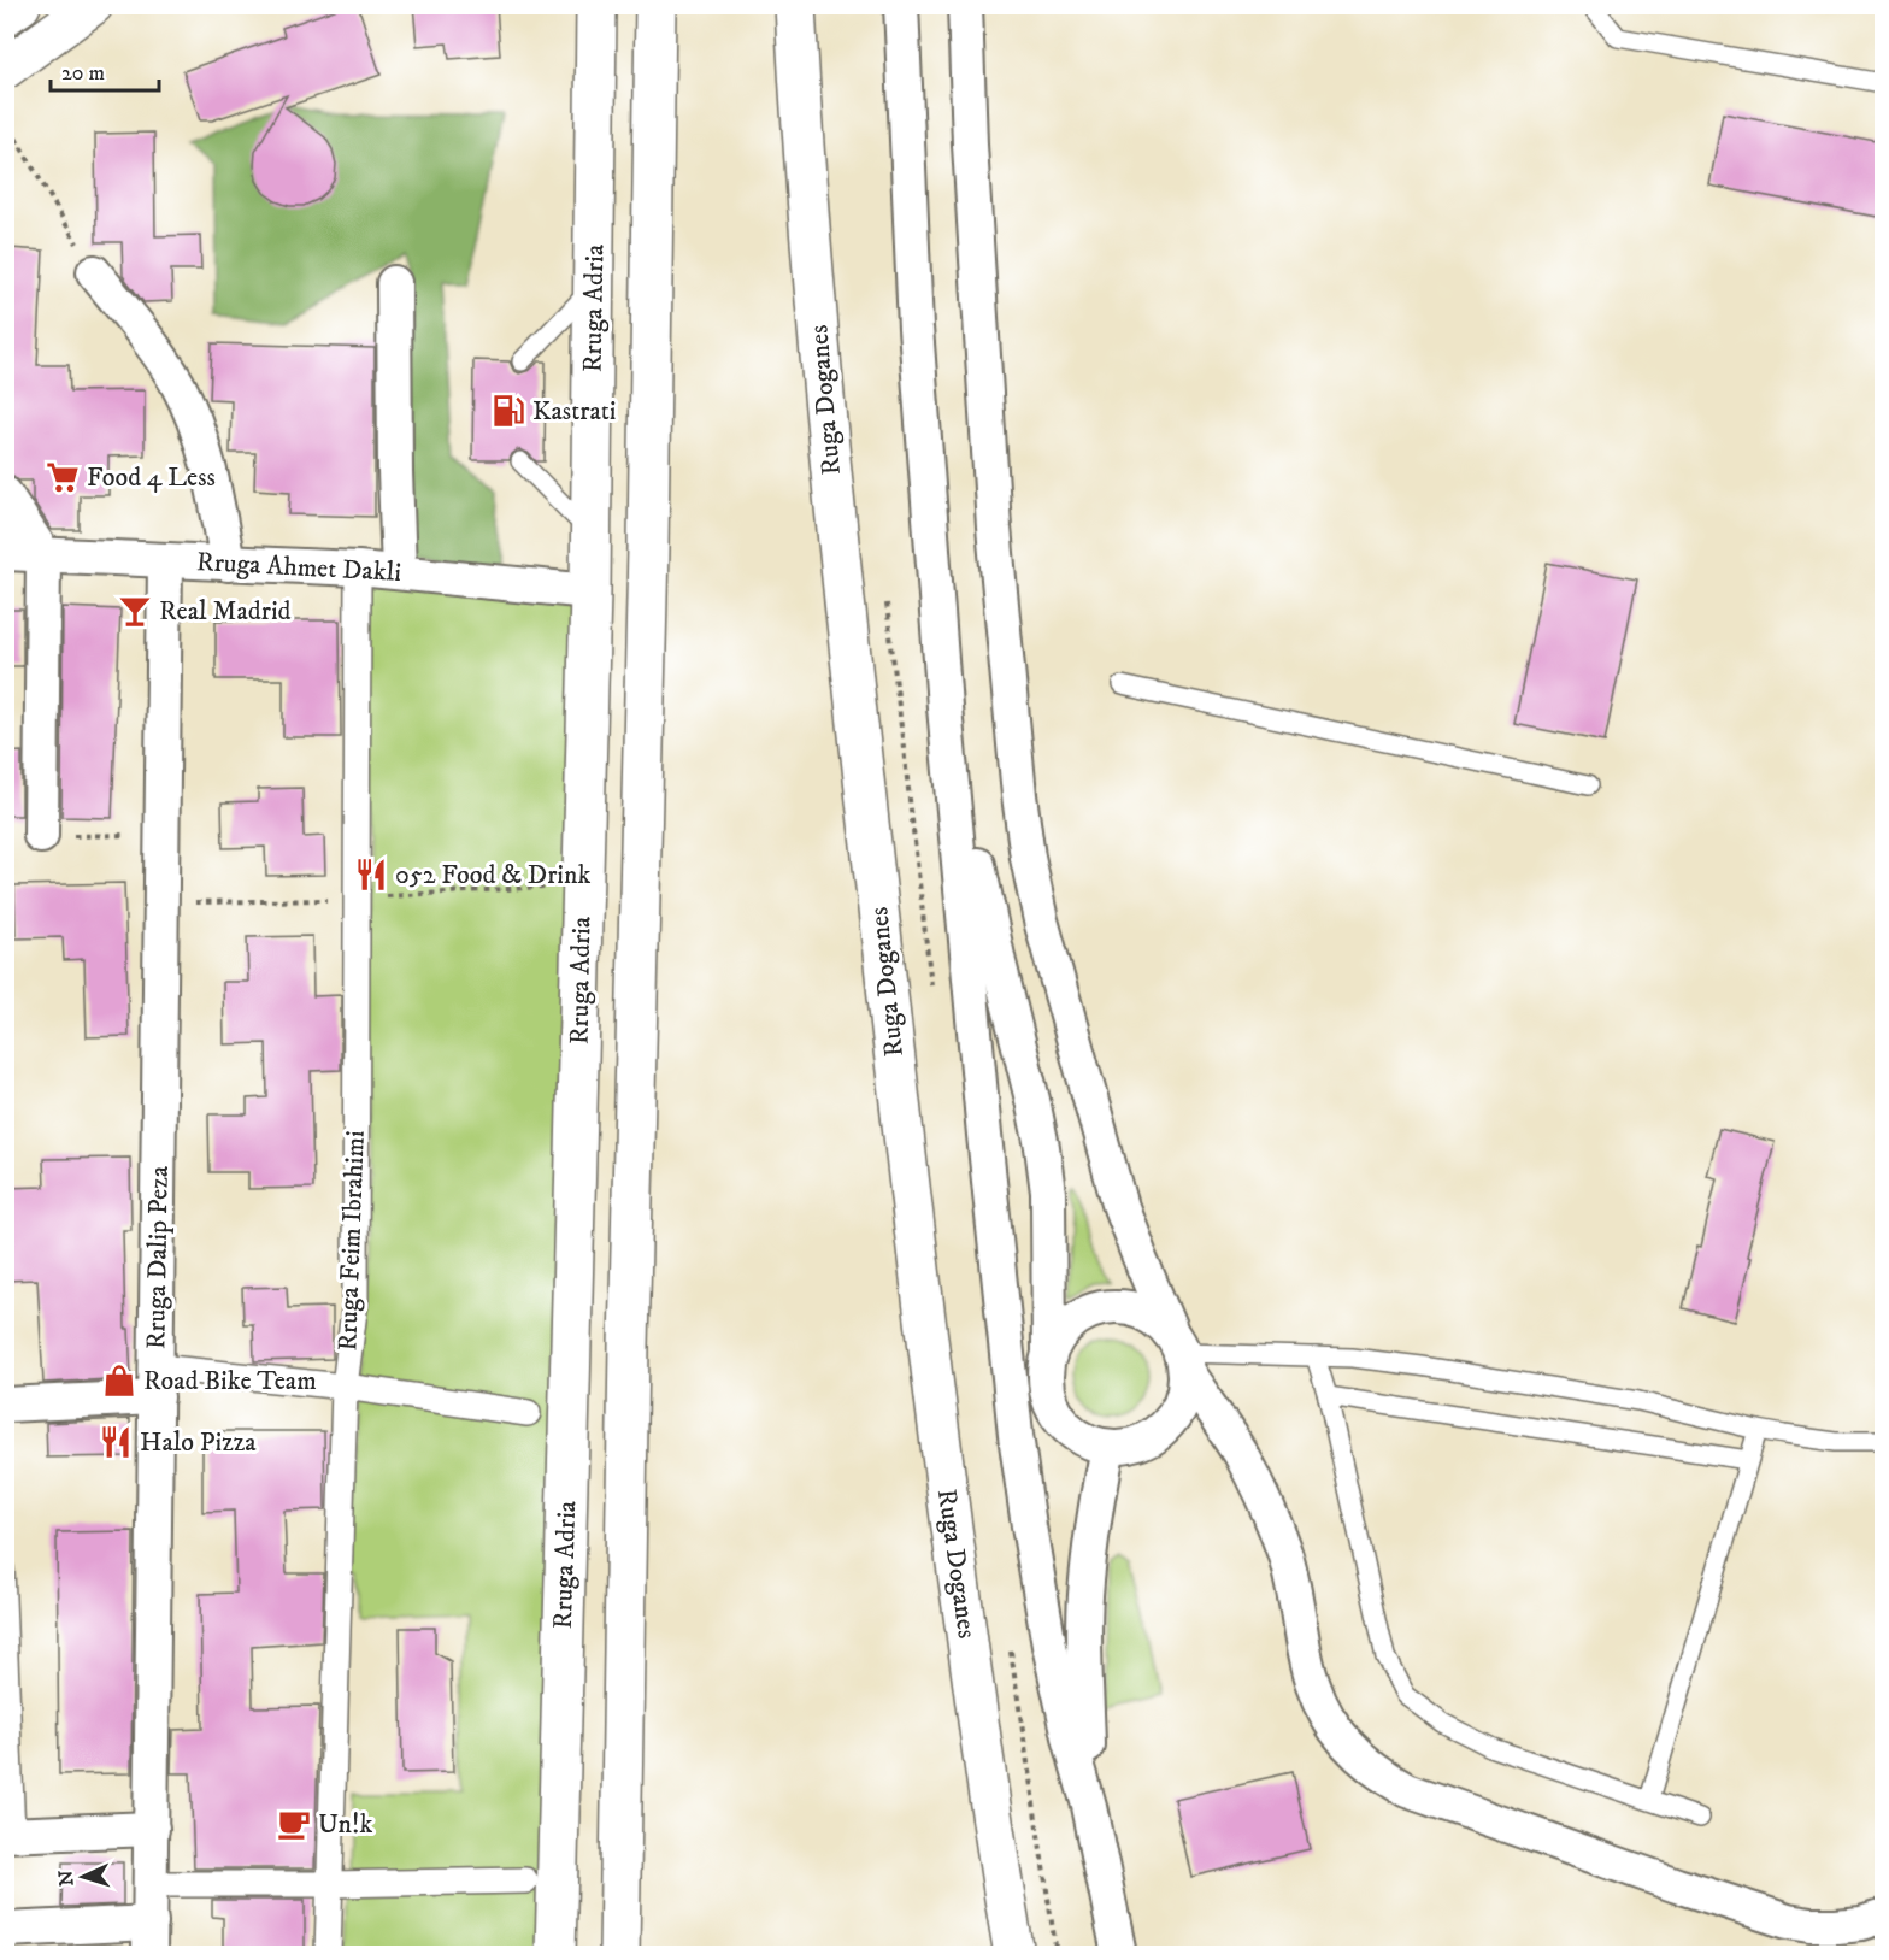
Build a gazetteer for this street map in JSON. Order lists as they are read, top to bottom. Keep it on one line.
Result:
{"streets":{"main road":["Rruga Adria","Ruga Doganes"],"street":["Rruga Ahmet Dakli","Rruga Feim Ibrahimi","Rruga Dalip Peza"]},"crossings":[["Rruga Adria","Rruga Ahmet Dakli"],["Rruga Ahmet Dakli","Rruga Feim Ibrahimi"],["Rruga Ahmet Dakli","Rruga Dalip Peza"]],"places":{"fuel station":["Kastrati"],"supermarket":["Food 4 Less"],"bar":["Real Madrid"],"restaurant":["052 Food & Drink","Halo Pizza"],"shop":["Road Bike Team"],"cafe":["Un!k"]},"scale_bar":"20 m","north":"left"}
